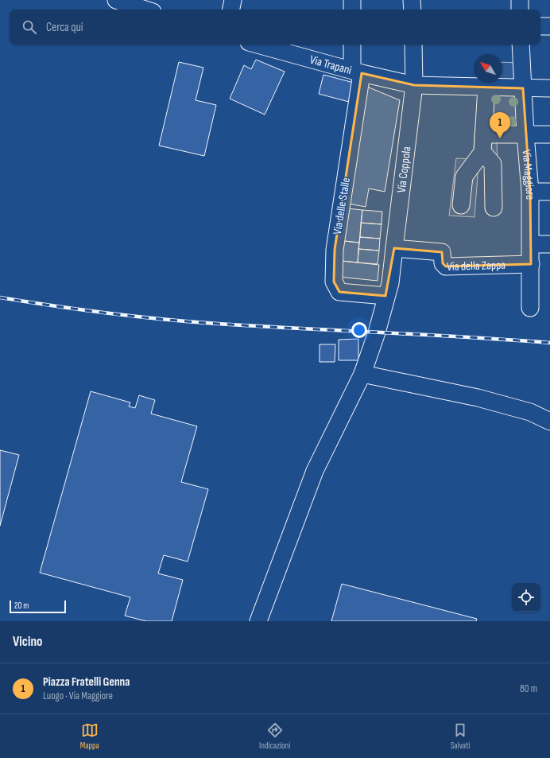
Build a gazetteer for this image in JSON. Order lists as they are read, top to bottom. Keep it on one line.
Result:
{"streets":{"street":["Via Trapani","Via Coppola","Via Maggiore","Via delle Stalle","Via della Zappa"]},"crossings":[["Via Trapani","Via Coppola"],["Via Trapani","Via Maggiore"],["Via Trapani","Via delle Stalle"],["Via Coppola","Via delle Stalle"],["Via Coppola","Via della Zappa"],["Via Maggiore","Via della Zappa"]],"scale_bar":"20 m","north":"top left","page":{"search":"Cerca qui","pins":"1","scale":"20 m","heading":"Vicino","list":[{"mark":"1","name":"Piazza Fratelli Genna","note":"Luogo · Via Maggiore","value":"80 m"}],"nav":["Mappa","Indicazioni","Salvati"]}}
